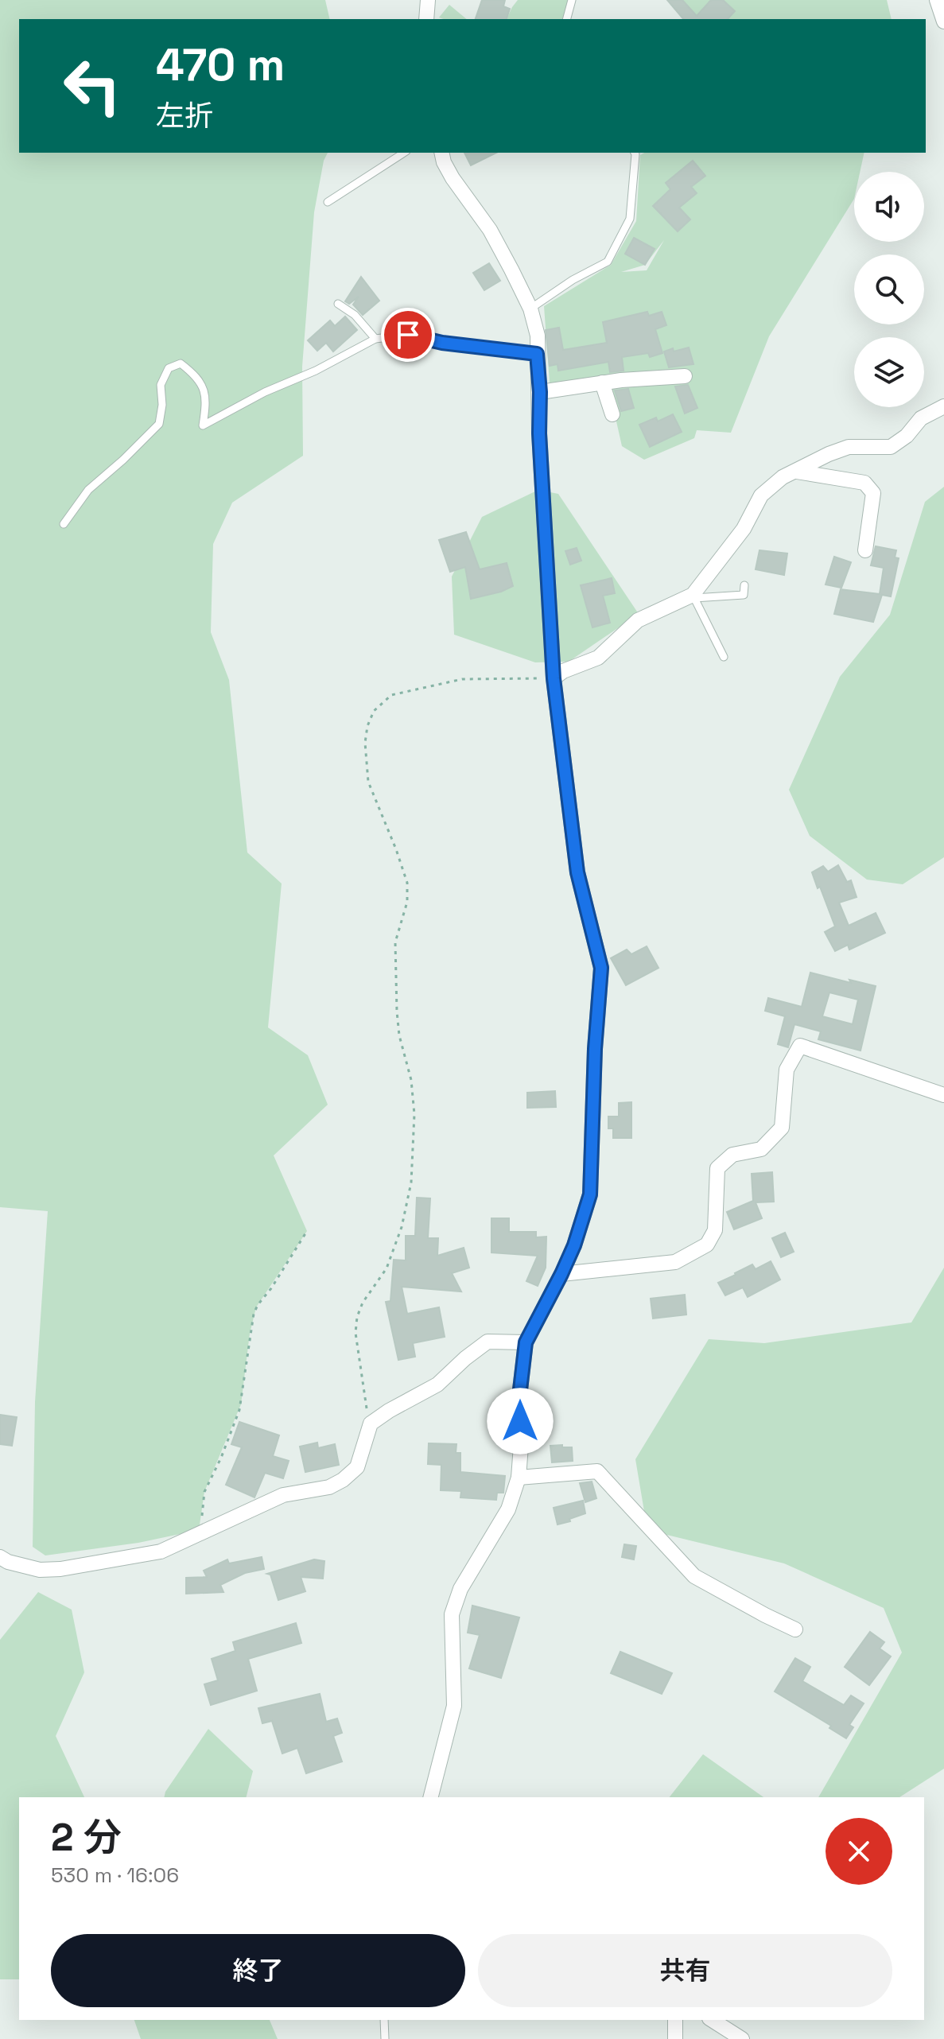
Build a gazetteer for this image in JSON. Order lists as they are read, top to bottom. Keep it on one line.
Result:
{"page":{"turn":["470 m","左折"],"heading":["2 分","530 m · 16:06"],"buttons":["終了","共有"]}}
